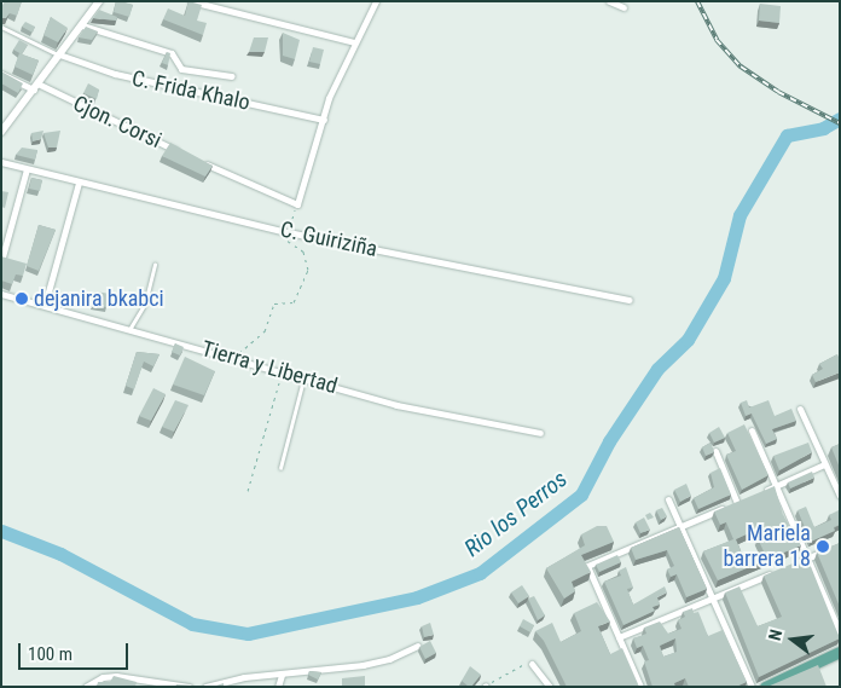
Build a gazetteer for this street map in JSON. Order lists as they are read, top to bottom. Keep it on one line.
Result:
{"streets":{"street":["C. Frida Khalo","Cjon. Corsi","C. Guiriziña","Tierra y Libertad"]},"water":["Rio los Perros"],"places":["dejanira bkabci","Mariela barrera 18"],"scale_bar":"100 m","north":"left"}
